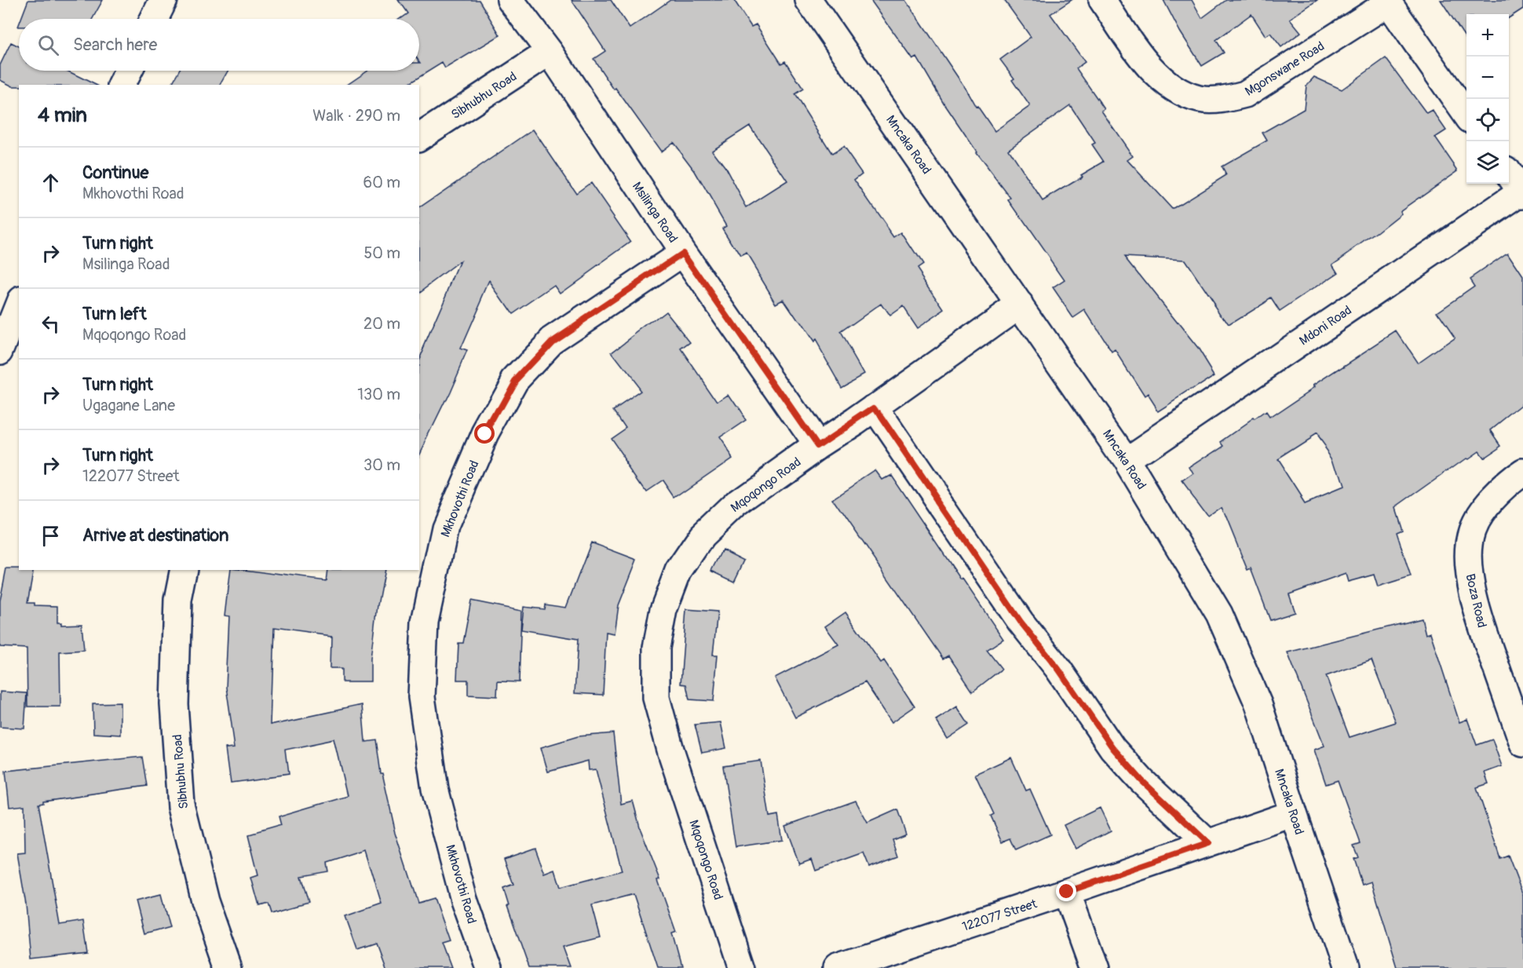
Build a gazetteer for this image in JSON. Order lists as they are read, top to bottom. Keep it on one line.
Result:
{"streets":{"street":["Mgonswane Road","Sibhubhu Road","Mncaka Road","Msilinga Road","Mdoni Road","Mqoqongo Road","Mkhovothi Road","Boza Road","122077 Street"]},"crossings":[["Sibhubhu Road","Msilinga Road"],["Mncaka Road","Mdoni Road"],["Mncaka Road","Mqoqongo Road"],["Mncaka Road","122077 Street"],["Msilinga Road","Mqoqongo Road"],["Msilinga Road","Mkhovothi Road"]],"page":{"map_buttons":["+","−"],"search":"Search here","heading":["4 min","Walk · 290 m"],"list":[["Continue","Mkhovothi Road","60 m"],["Turn right","Msilinga Road","50 m"],["Turn left","Mqoqongo Road","20 m"],["Turn right","Ugagane Lane","130 m"],["Turn right","122077 Street","30 m"],"Arrive at destination"]}}
